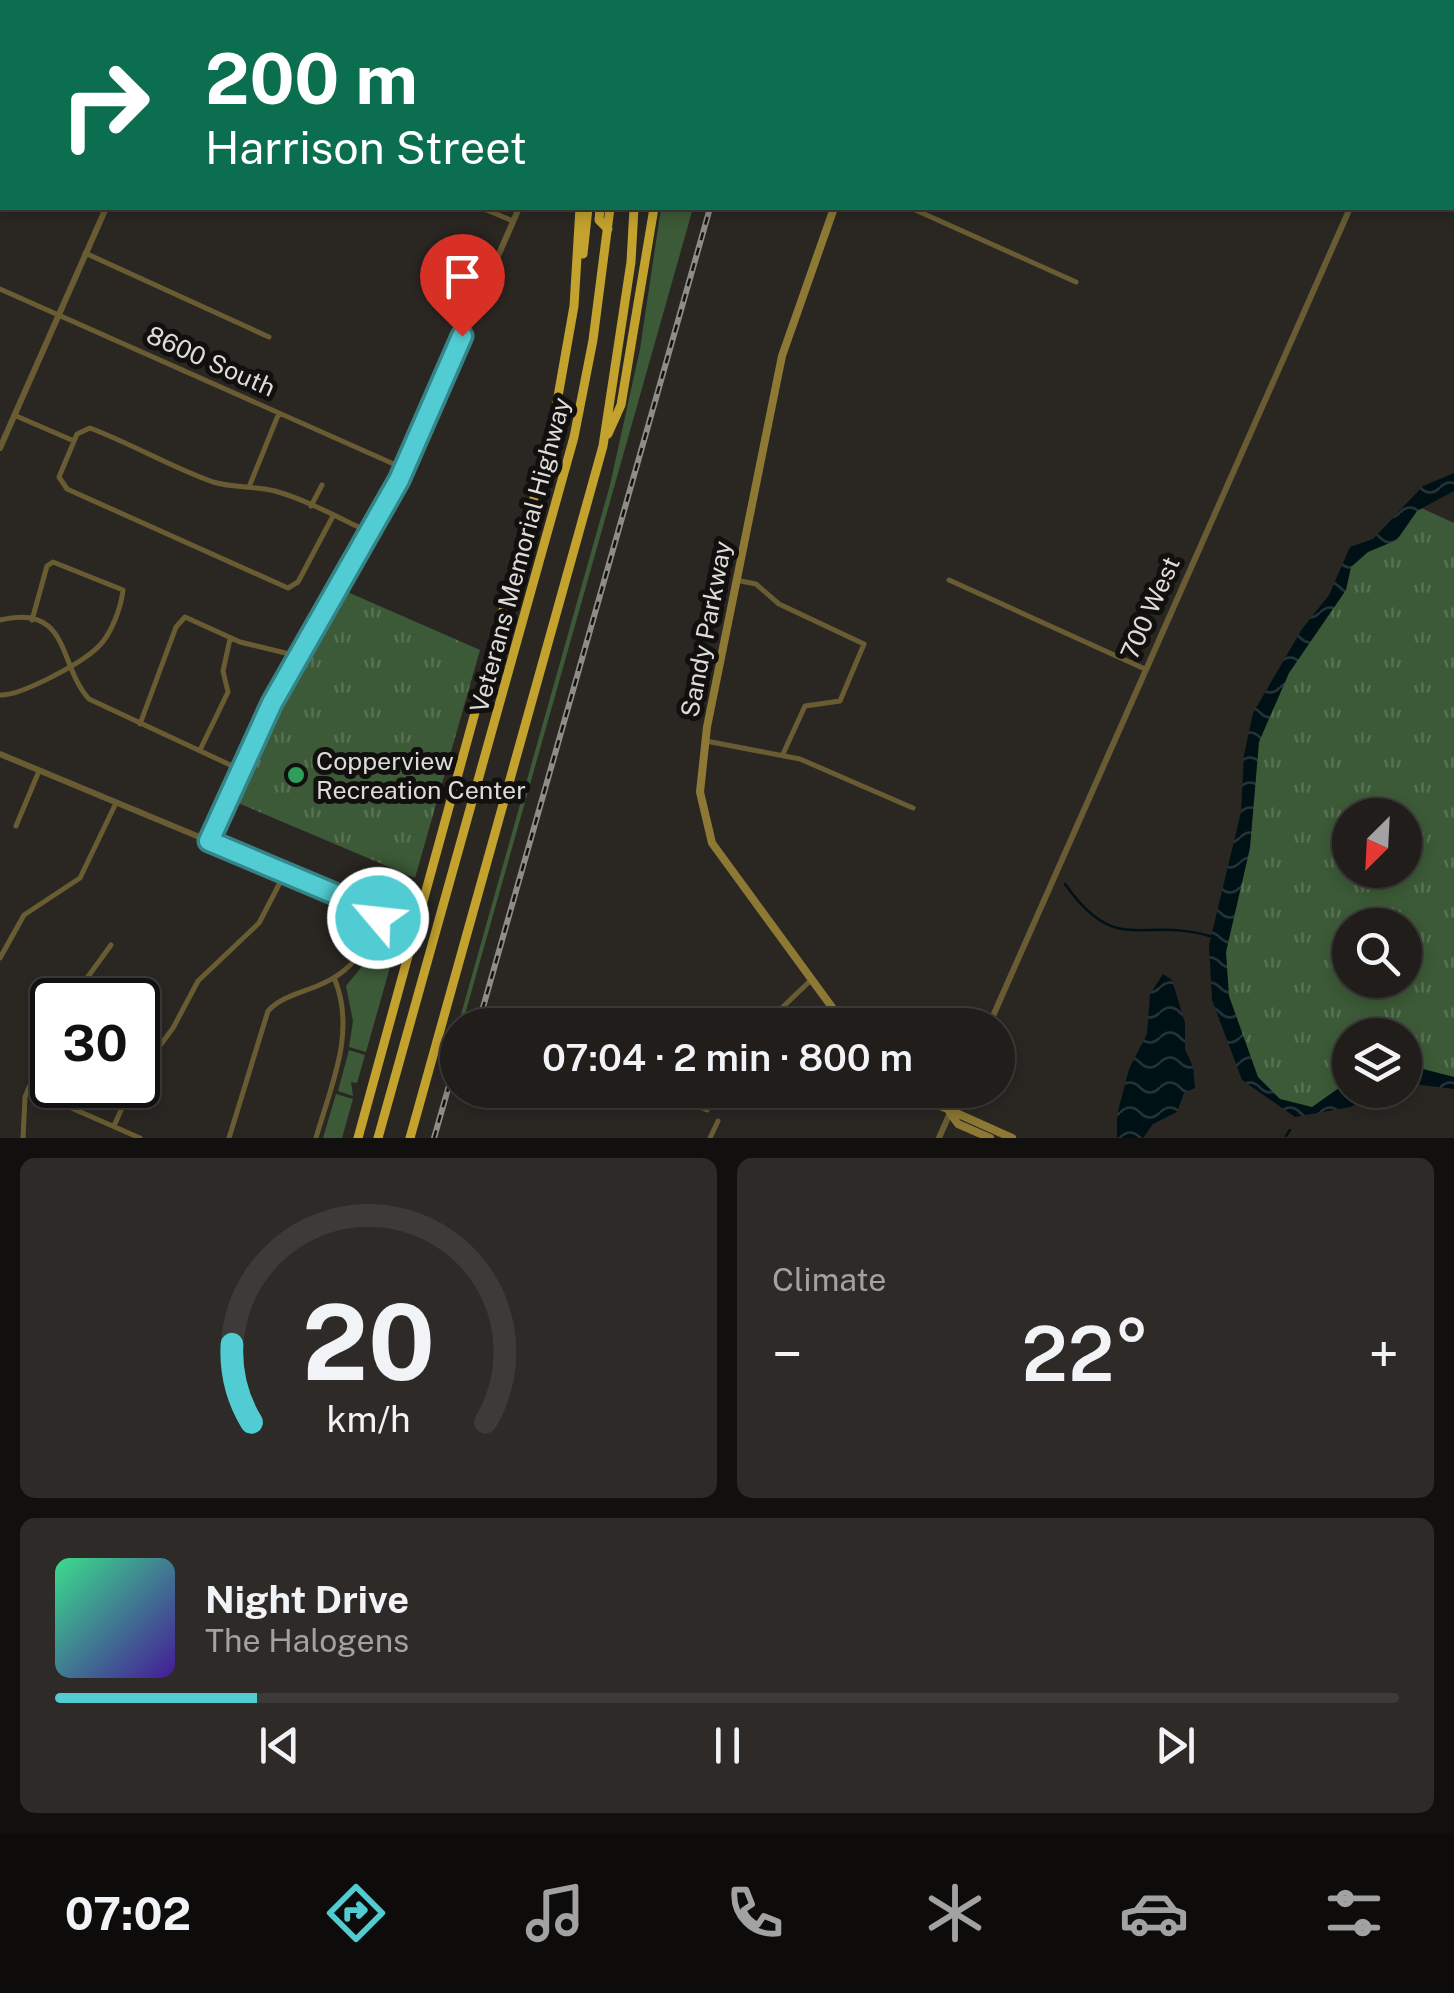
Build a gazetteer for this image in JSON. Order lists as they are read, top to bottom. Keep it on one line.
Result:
{"streets":{"highway":["Veterans Memorial Highway"],"main road":["Sandy Parkway"],"street":["8600 South","700 West"]},"places":["Copperview Recreation Center"],"north":"bottom left","page":{"turn":["200 m","Harrison Street"],"limit":"30","trip":"07:04 · 2 min · 800 m","tile":"Climate","heat":["−","22°","+"],"song":["Night Drive","The Halogens"],"tabs":"07:02","gauge":["20","km/h"]}}
